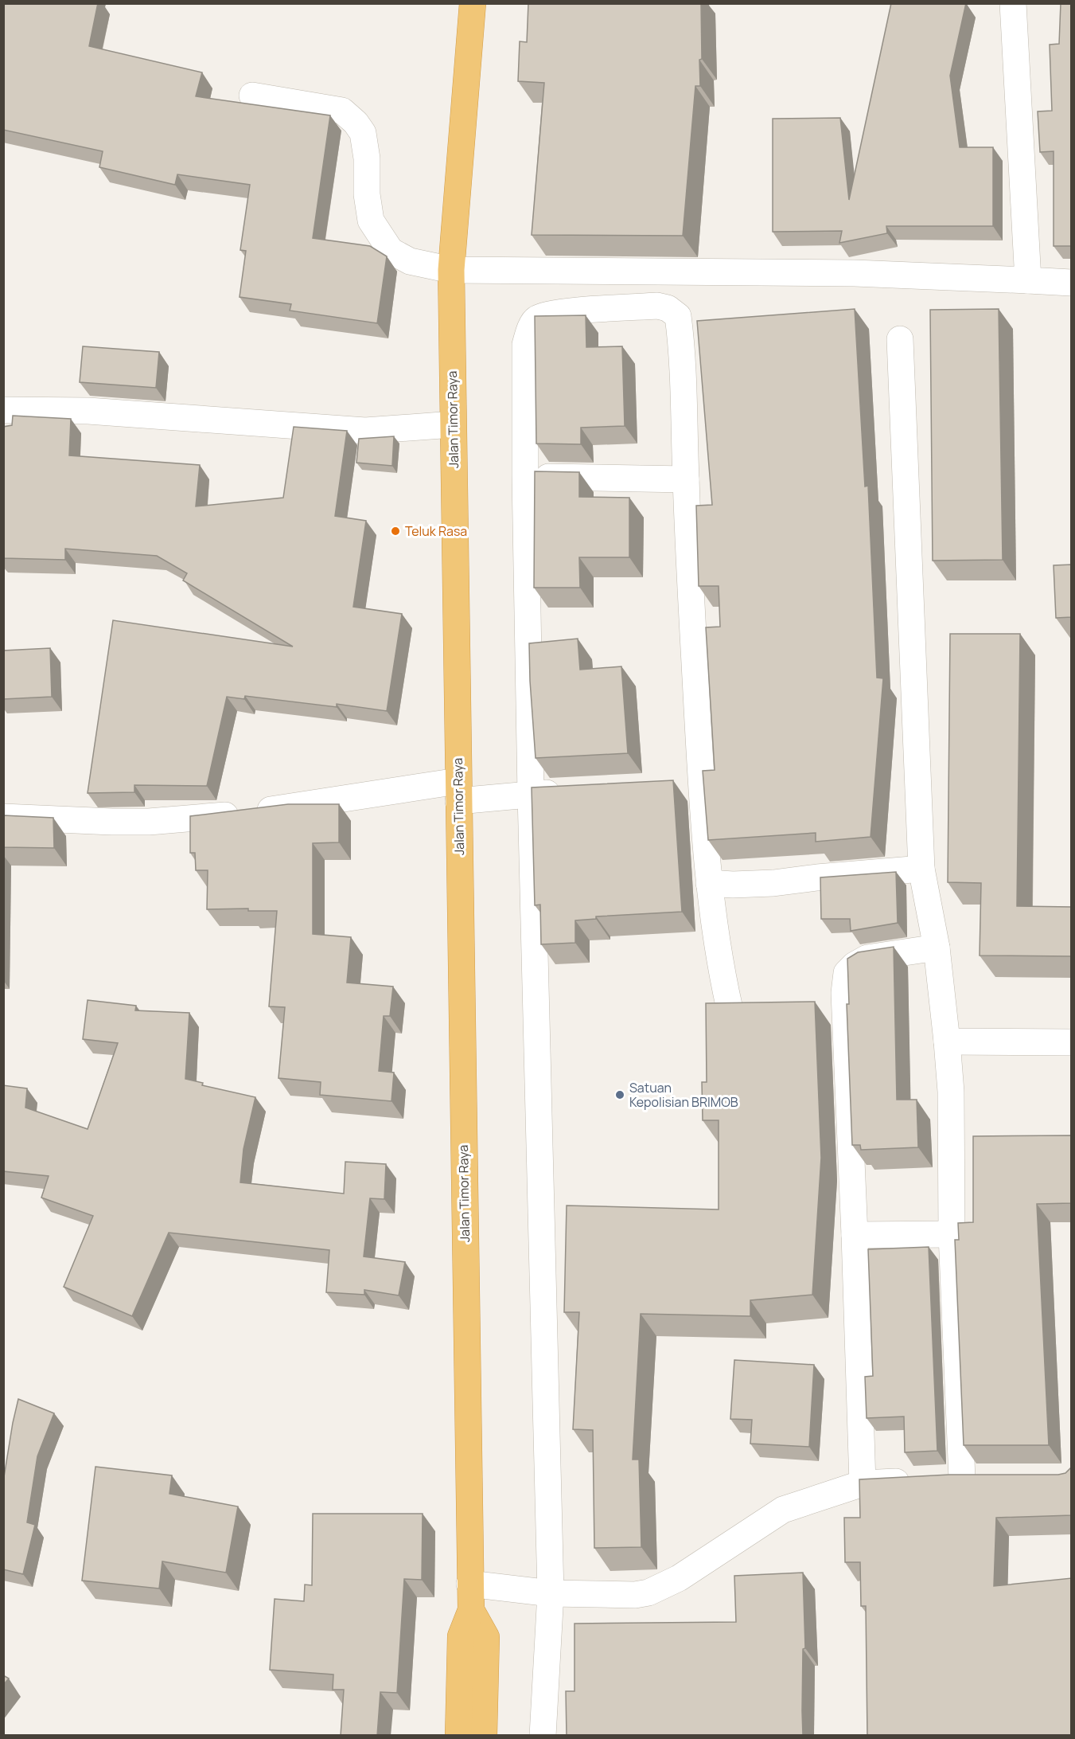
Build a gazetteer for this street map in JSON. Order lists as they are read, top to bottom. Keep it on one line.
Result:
{"streets":{"highway":["Jalan Timor Raya"]},"places":["Teluk Rasa","Satuan Kepolisian BRIMOB"]}
